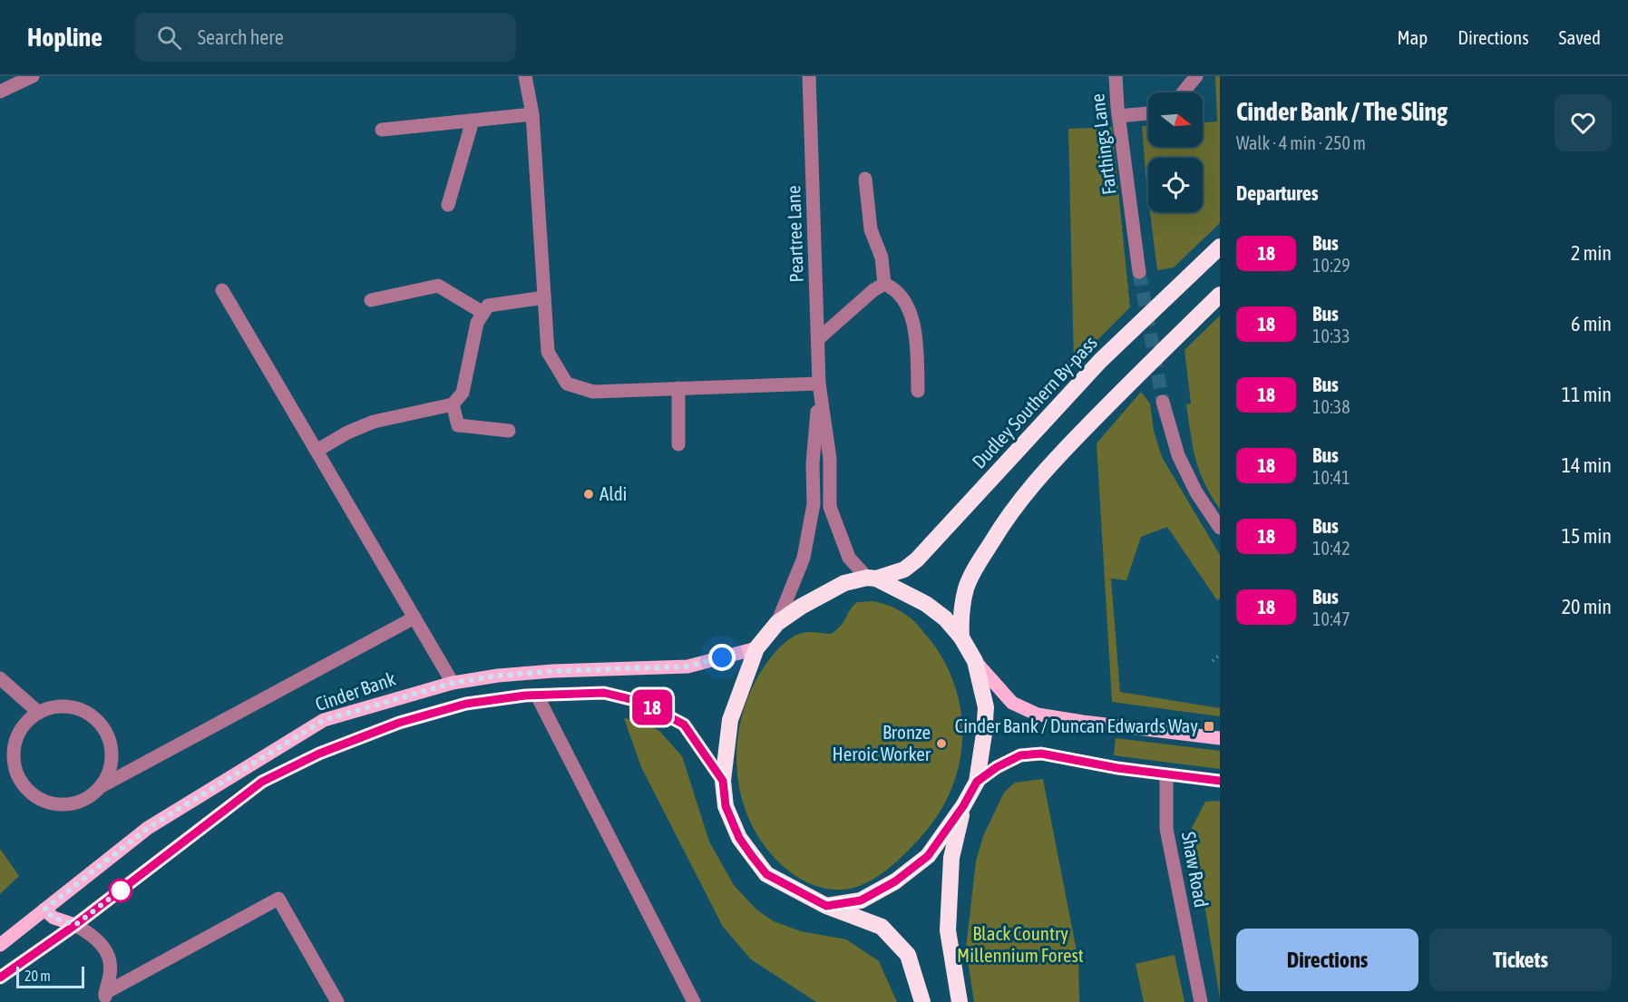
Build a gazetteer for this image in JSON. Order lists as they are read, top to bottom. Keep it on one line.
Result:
{"streets":{"highway":["Dudley Southern By-pass"],"main road":["Cinder Bank"],"street":["Farthings Lane","Peartree Lane","Shaw Road"]},"crossings":[["Peartree Lane","Dudley Southern By-pass"],["Dudley Southern By-pass","Cinder Bank"]],"parks":["Black Country Millennium Forest"],"places":{"other":["Aldi","Bronze Heroic Worker"],"transit":["Cinder Bank / Duncan Edwards Way"]},"lines":["bus line 18"],"scale_bar":"20 m","north":"right","page":{"header":"Hopline","search":"Search here","nav":["Map","Directions","Saved"],"on_map":"18","heading":[["Cinder Bank / The Sling","Walk · 4 min · 250 m"],"Departures"],"list":[{"mark":"18","name":"Bus","note":"10:29","value":"2 min"},{"mark":"18","name":"Bus","note":"10:33","value":"6 min"},{"mark":"18","name":"Bus","note":"10:38","value":"11 min"},{"mark":"18","name":"Bus","note":"10:41","value":"14 min"},{"mark":"18","name":"Bus","note":"10:42","value":"15 min"},{"mark":"18","name":"Bus","note":"10:47","value":"20 min"}],"buttons":["Directions","Tickets"],"scale":"20 m"}}
